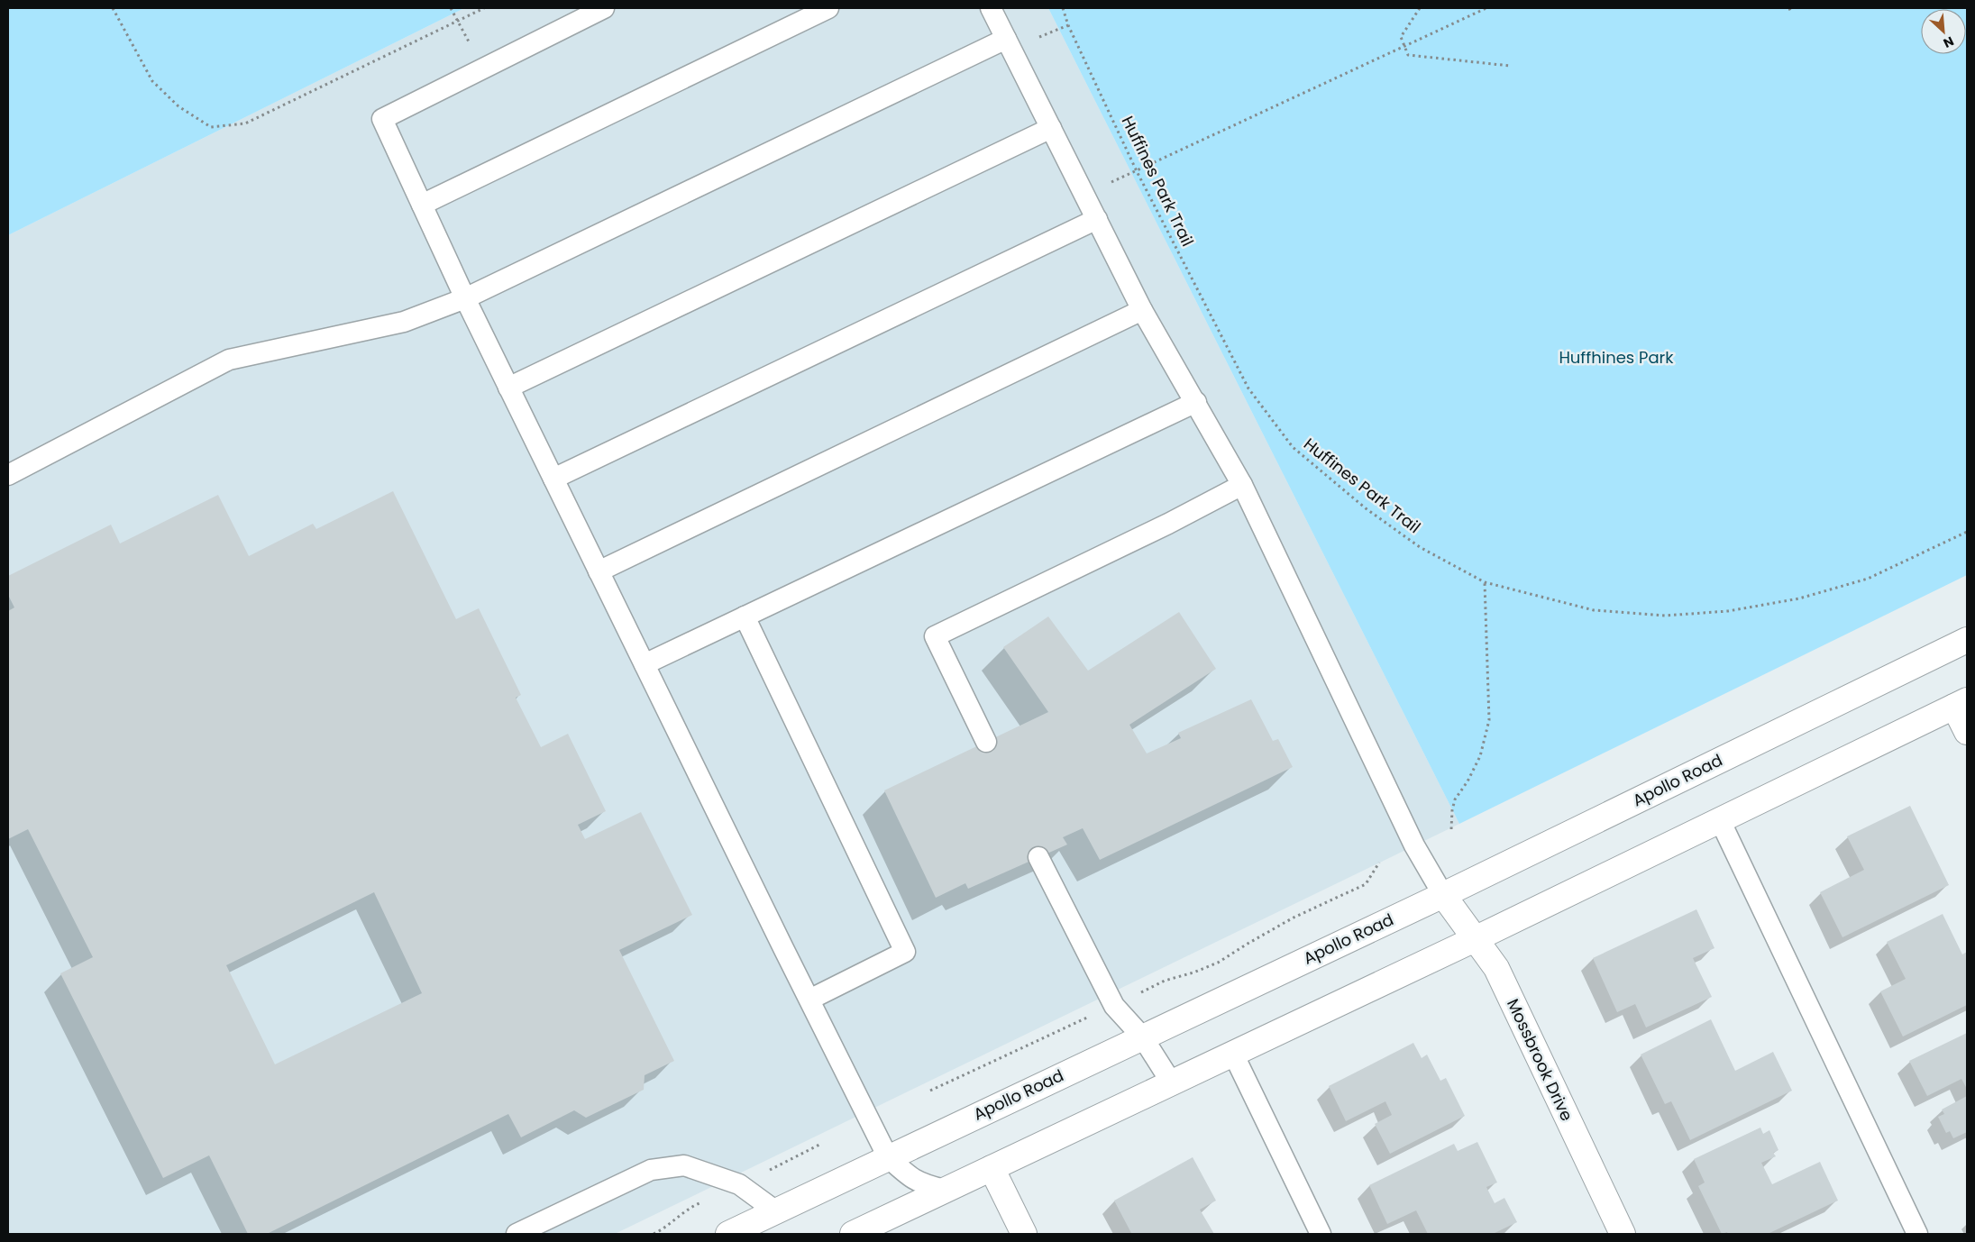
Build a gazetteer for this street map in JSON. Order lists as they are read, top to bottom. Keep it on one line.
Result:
{"streets":{"street":["Apollo Road","Mossbrook Drive"],"path":["Huffines Park Trail"]},"crossings":[["Apollo Road","Mossbrook Drive"]],"parks":["Huffhines Park"],"north":"bottom right"}
